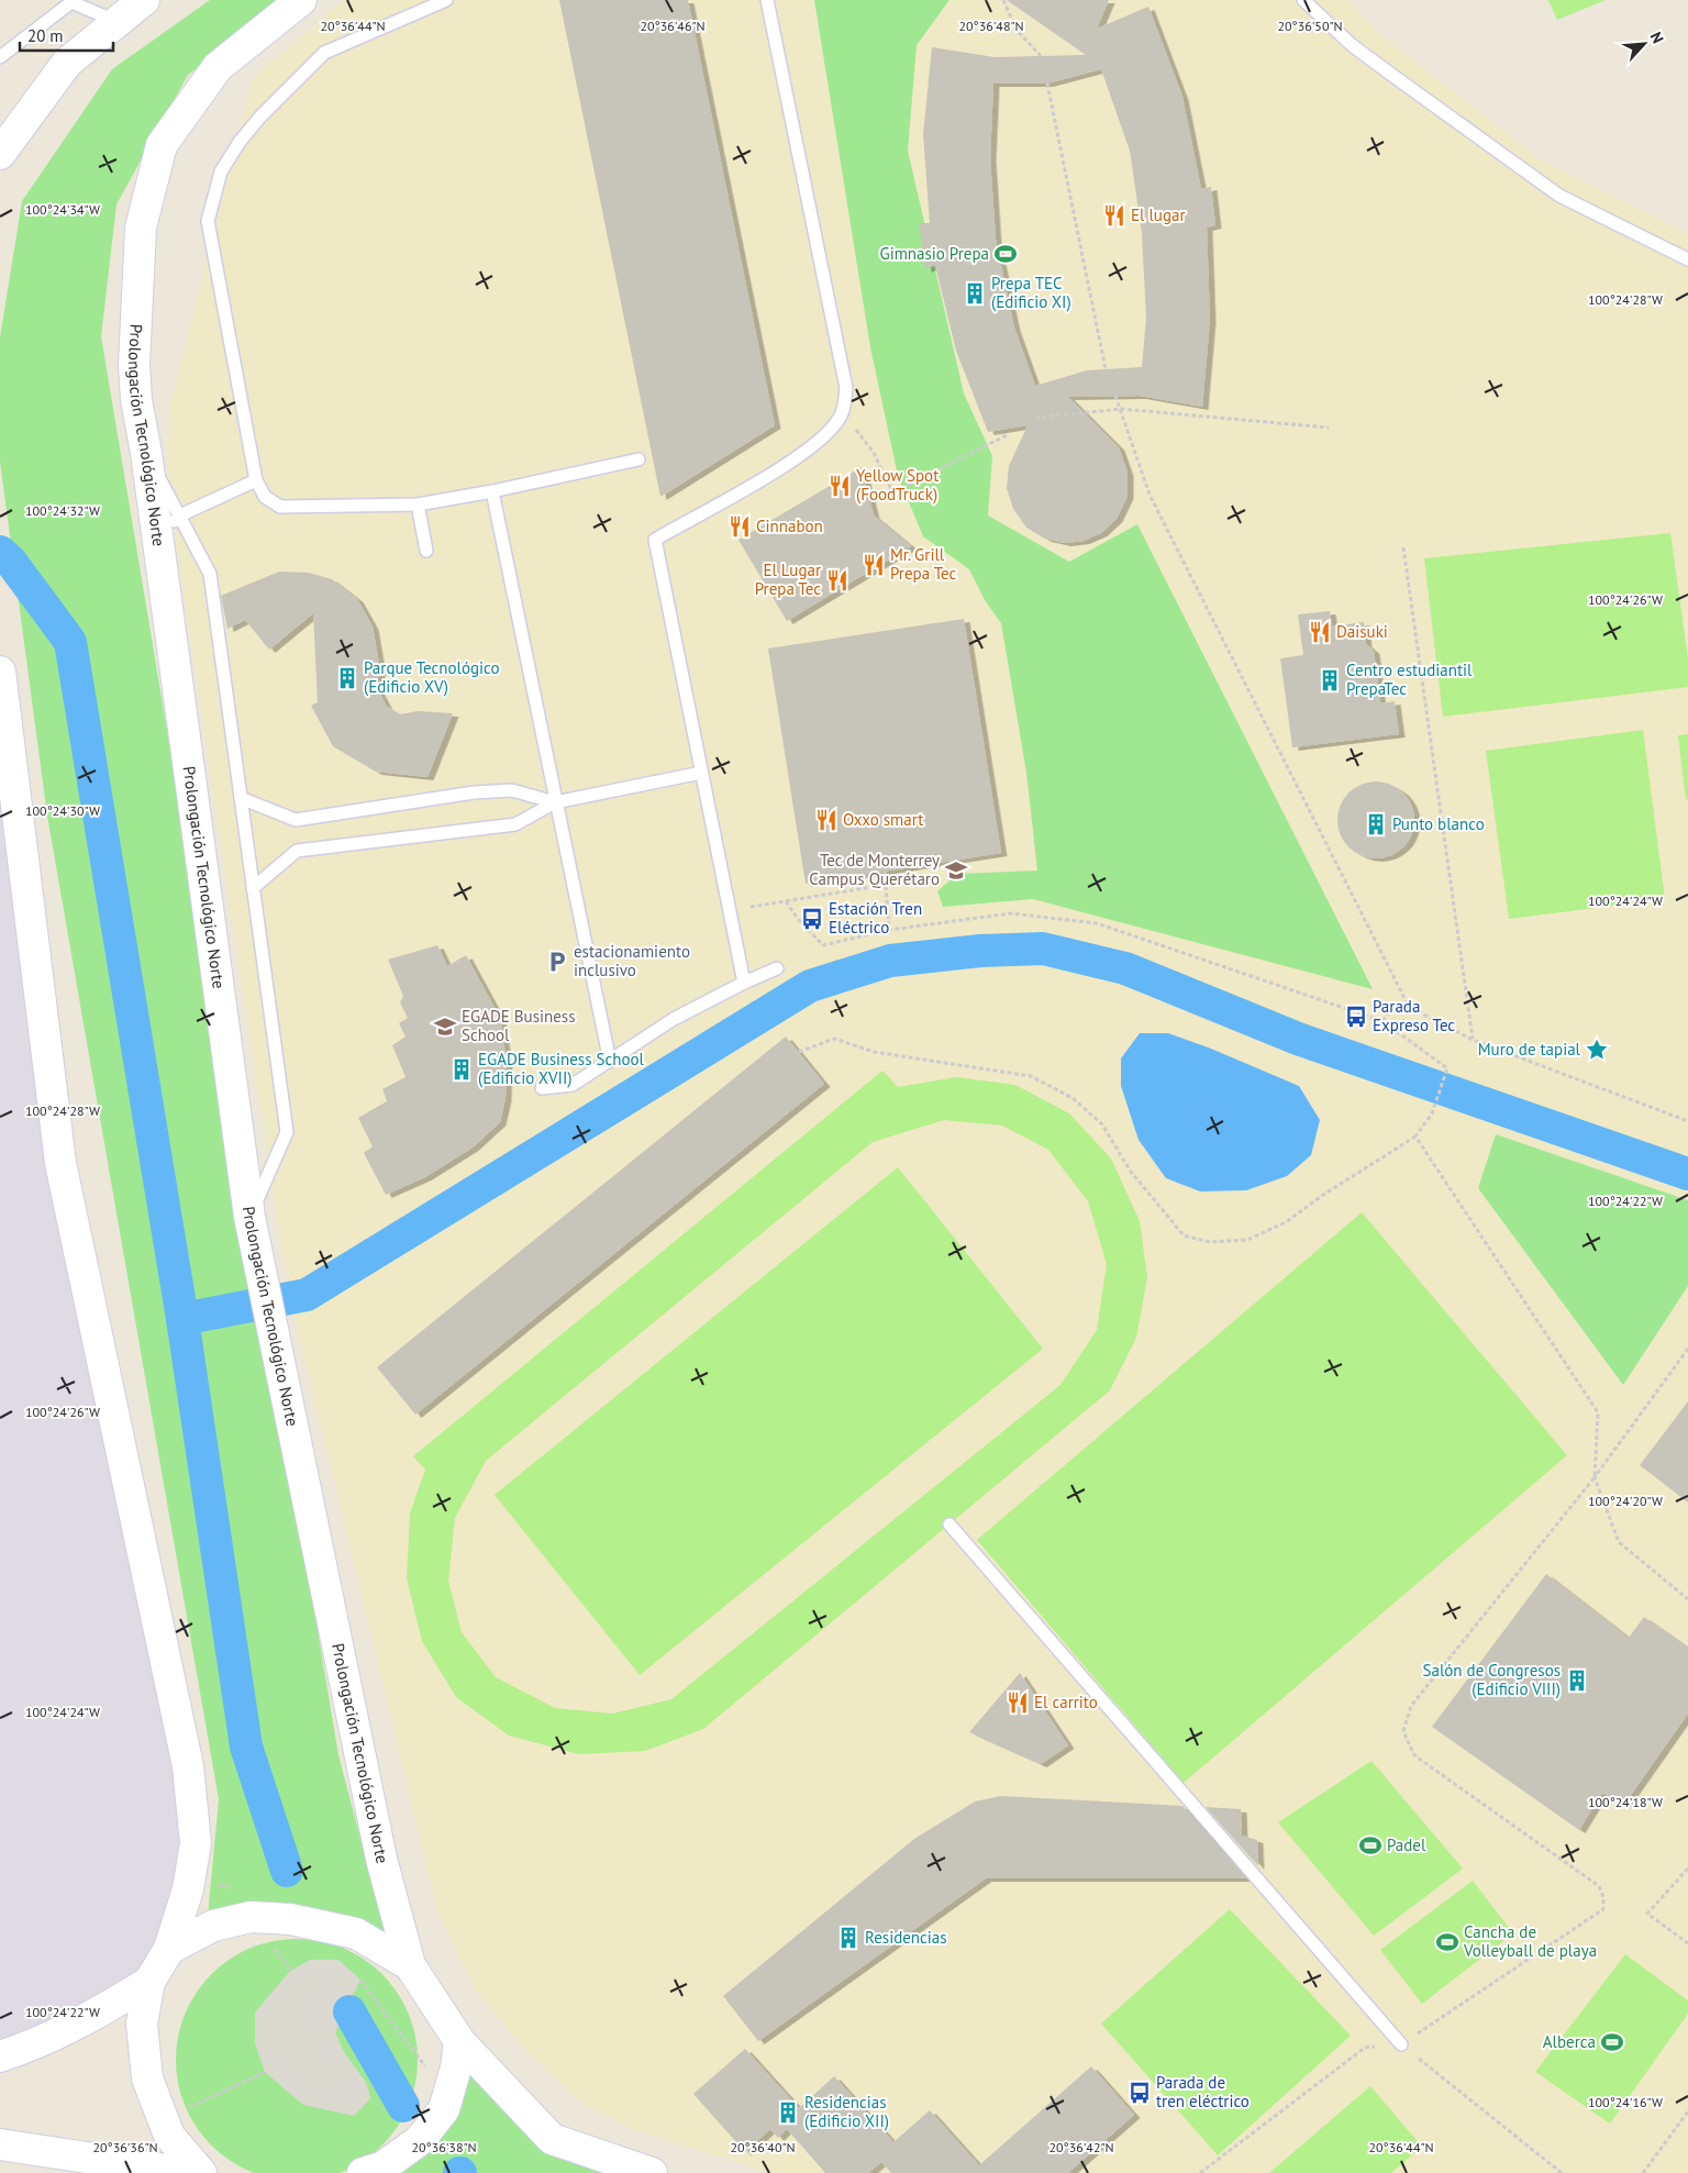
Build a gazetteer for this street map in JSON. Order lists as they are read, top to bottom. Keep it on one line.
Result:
{"streets":{"main road":["Prolongación Tecnológico Norte"]},"places":{"restaurant":["El lugar","Yellow Spot (FoodTruck)","Cinnabon","Mr. Grill Prepa Tec","El Lugar Prepa Tec","Daisuki","Oxxo smart","El carrito"],"sports":["Gimnasio Prepa","Padel","Cancha de Volleyball de playa","Alberca"],"building":["Prepa TEC (Edificio XI)","Parque Tecnológico (Edificio XV)","Centro estudiantil PrepaTec","Punto blanco","EGADE Business School (Edificio XVII)","Salón de Congresos (Edificio VIII)","Residencias","Residencias (Edificio XII)"],"school or university":["Tec de Monterrey Campus Querétaro","EGADE Business School"],"bus stop":["Estación Tren Eléctrico","Parada Expreso Tec","Parada de tren eléctrico"],"parking":["estacionamiento inclusivo"],"place":["Muro de tapial"]},"scale_bar":"20 m","north":"top right","coordinates":["20°36'48\"N","20°36'44\"N","20°36'46\"N","20°36'50\"N","100°24'34\"W","100°24'28\"W","100°24'32\"W","100°24'26\"W","100°24'30\"W","100°24'24\"W","100°24'22\"W","100°24'20\"W","100°24'18\"W","100°24'16\"W","20°36'36\"N","20°36'38\"N","20°36'40\"N","20°36'42\"N"]}
